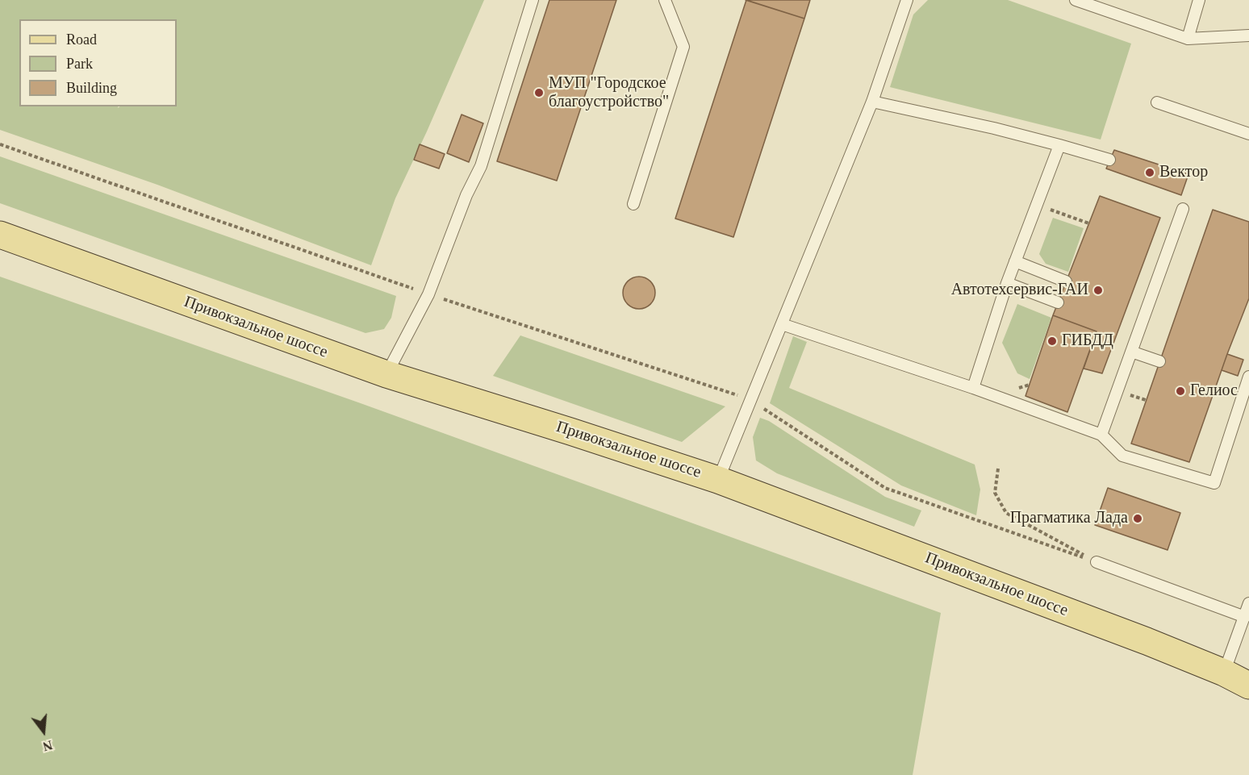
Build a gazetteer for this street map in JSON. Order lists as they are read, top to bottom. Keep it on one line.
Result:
{"streets":{"main road":["Привокзальное шоссе"]},"places":["МУП \"Городское благоустройство\"","Вектор","Автотехсервис-ГАИ","ГИБДД","Гелиос","Прагматика Лада"],"legend":["Road","Park","Building"],"north":"bottom"}
